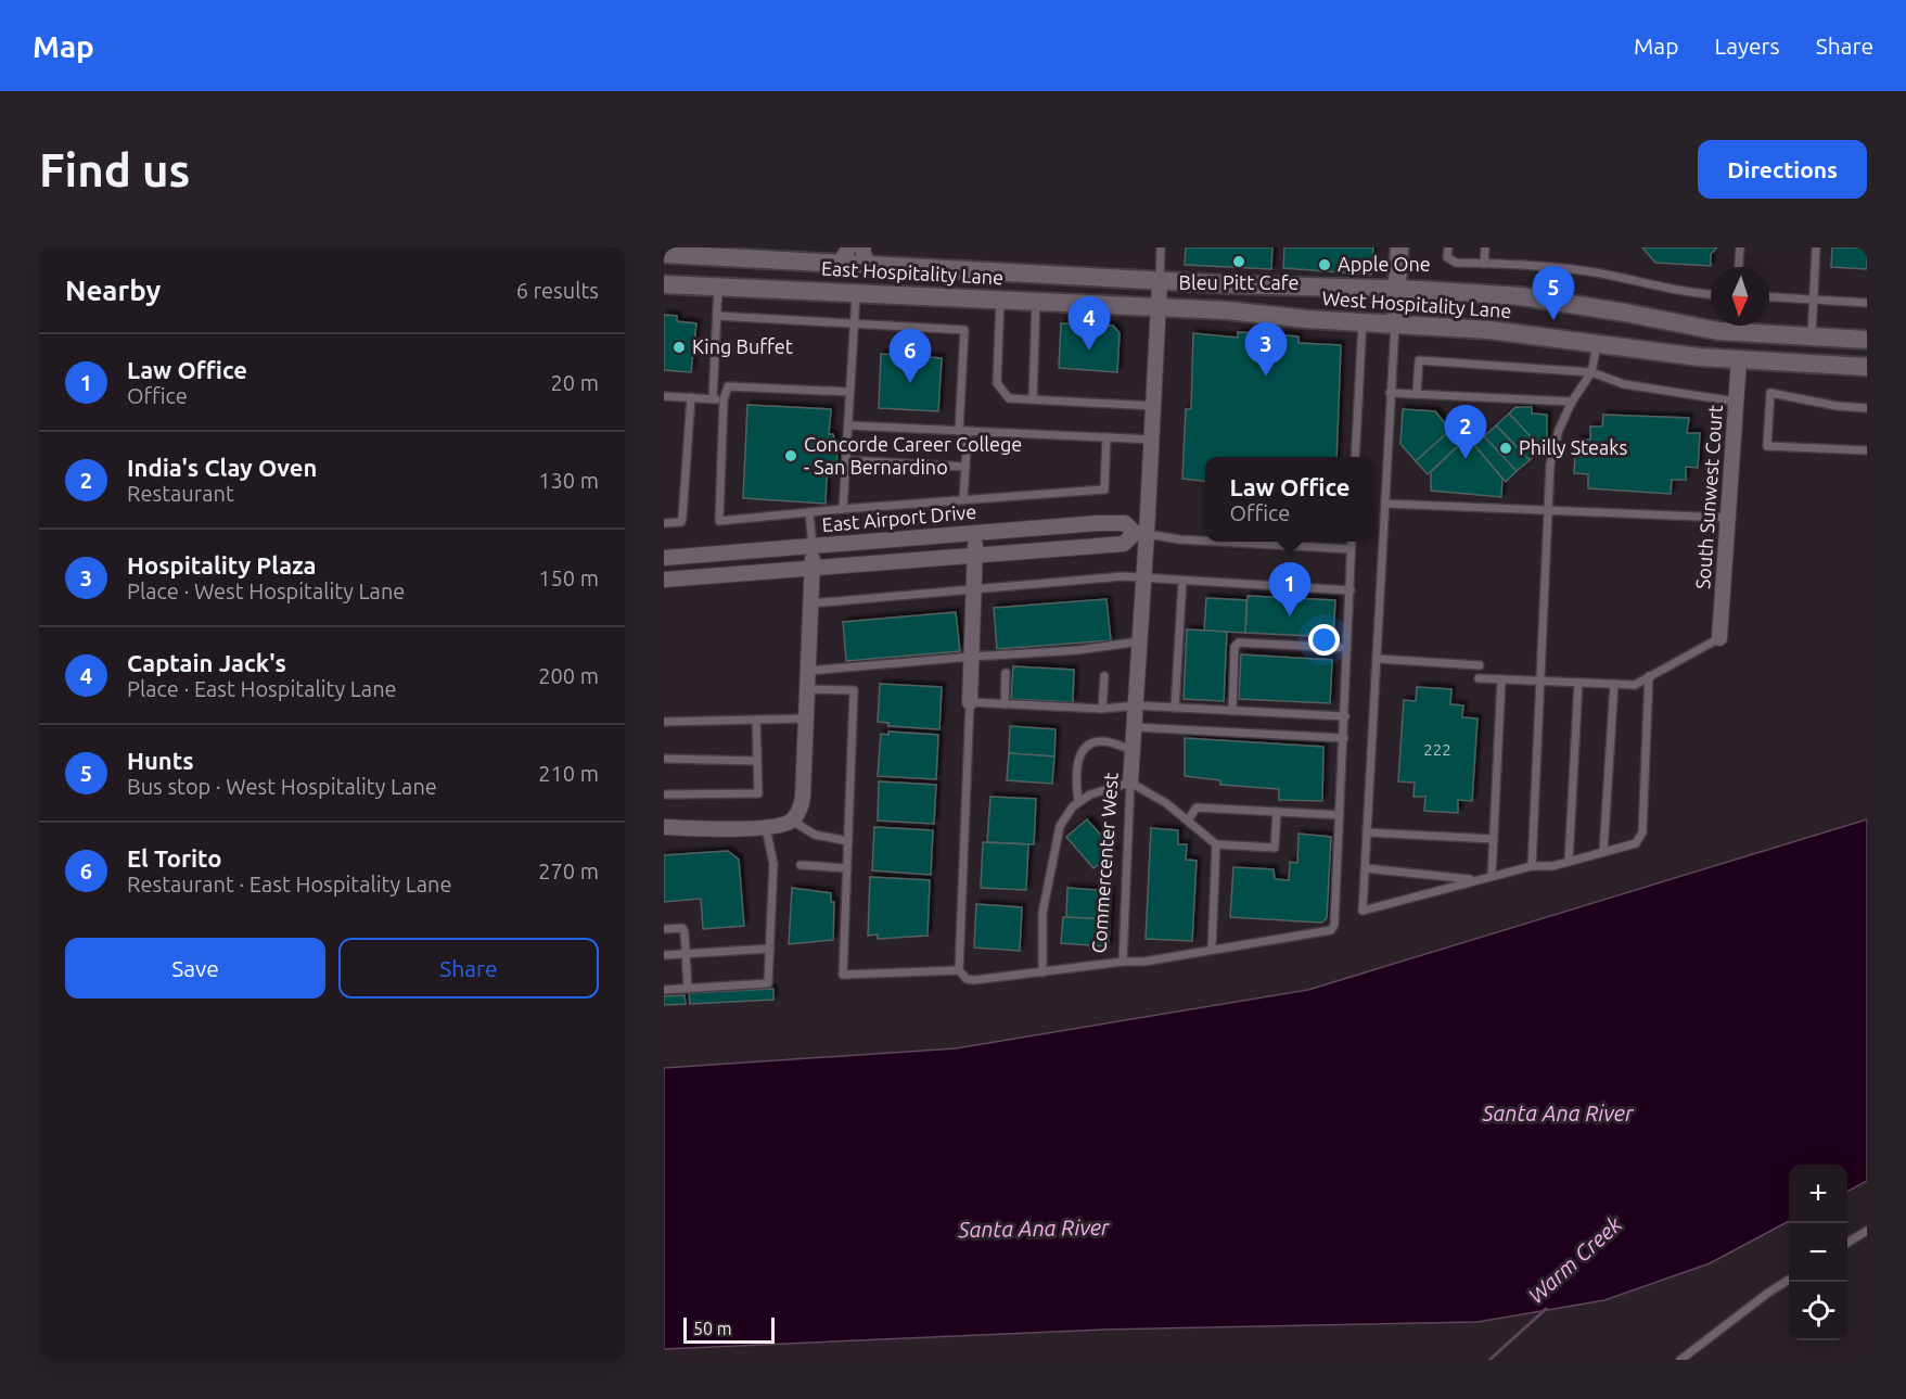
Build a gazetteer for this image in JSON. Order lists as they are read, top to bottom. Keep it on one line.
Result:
{"streets":{"main road":["East Hospitality Lane","West Hospitality Lane"],"street":["South Sunwest Court","East Airport Drive","Commercenter West"]},"crossings":[["East Hospitality Lane","West Hospitality Lane"],["East Hospitality Lane","Commercenter West"],["West Hospitality Lane","South Sunwest Court"],["West Hospitality Lane","Commercenter West"],["East Airport Drive","Commercenter West"]],"water":["Santa Ana River","Warm Creek"],"places":["Bleu Pitt Cafe","Apple One","King Buffet","Philly Steaks","Concorde Career College - San Bernardino"],"house_numbers":["222"],"scale_bar":"50 m","north":"bottom","page":{"header":"Map","nav":["Map","Layers","Share"],"buttons":["Directions",["Save","Share"]],"title":"Find us","heading":["Nearby","6 results"],"pins":["5","4","3","6","2","1"],"list":[{"mark":"1","name":"Law Office","note":"Office","value":"20 m"},{"mark":"2","name":"India's Clay Oven","note":"Restaurant","value":"130 m"},{"mark":"3","name":"Hospitality Plaza","note":"Place · West Hospitality Lane","value":"150 m"},{"mark":"4","name":"Captain Jack's","note":"Place · East Hospitality Lane","value":"200 m"},{"mark":"5","name":"Hunts","note":"Bus stop · West Hospitality Lane","value":"210 m"},{"mark":"6","name":"El Torito","note":"Restaurant · East Hospitality Lane","value":"270 m"}],"popup":["Law Office","Office"],"map_buttons":["+","−"],"scale":"50 m"}}
